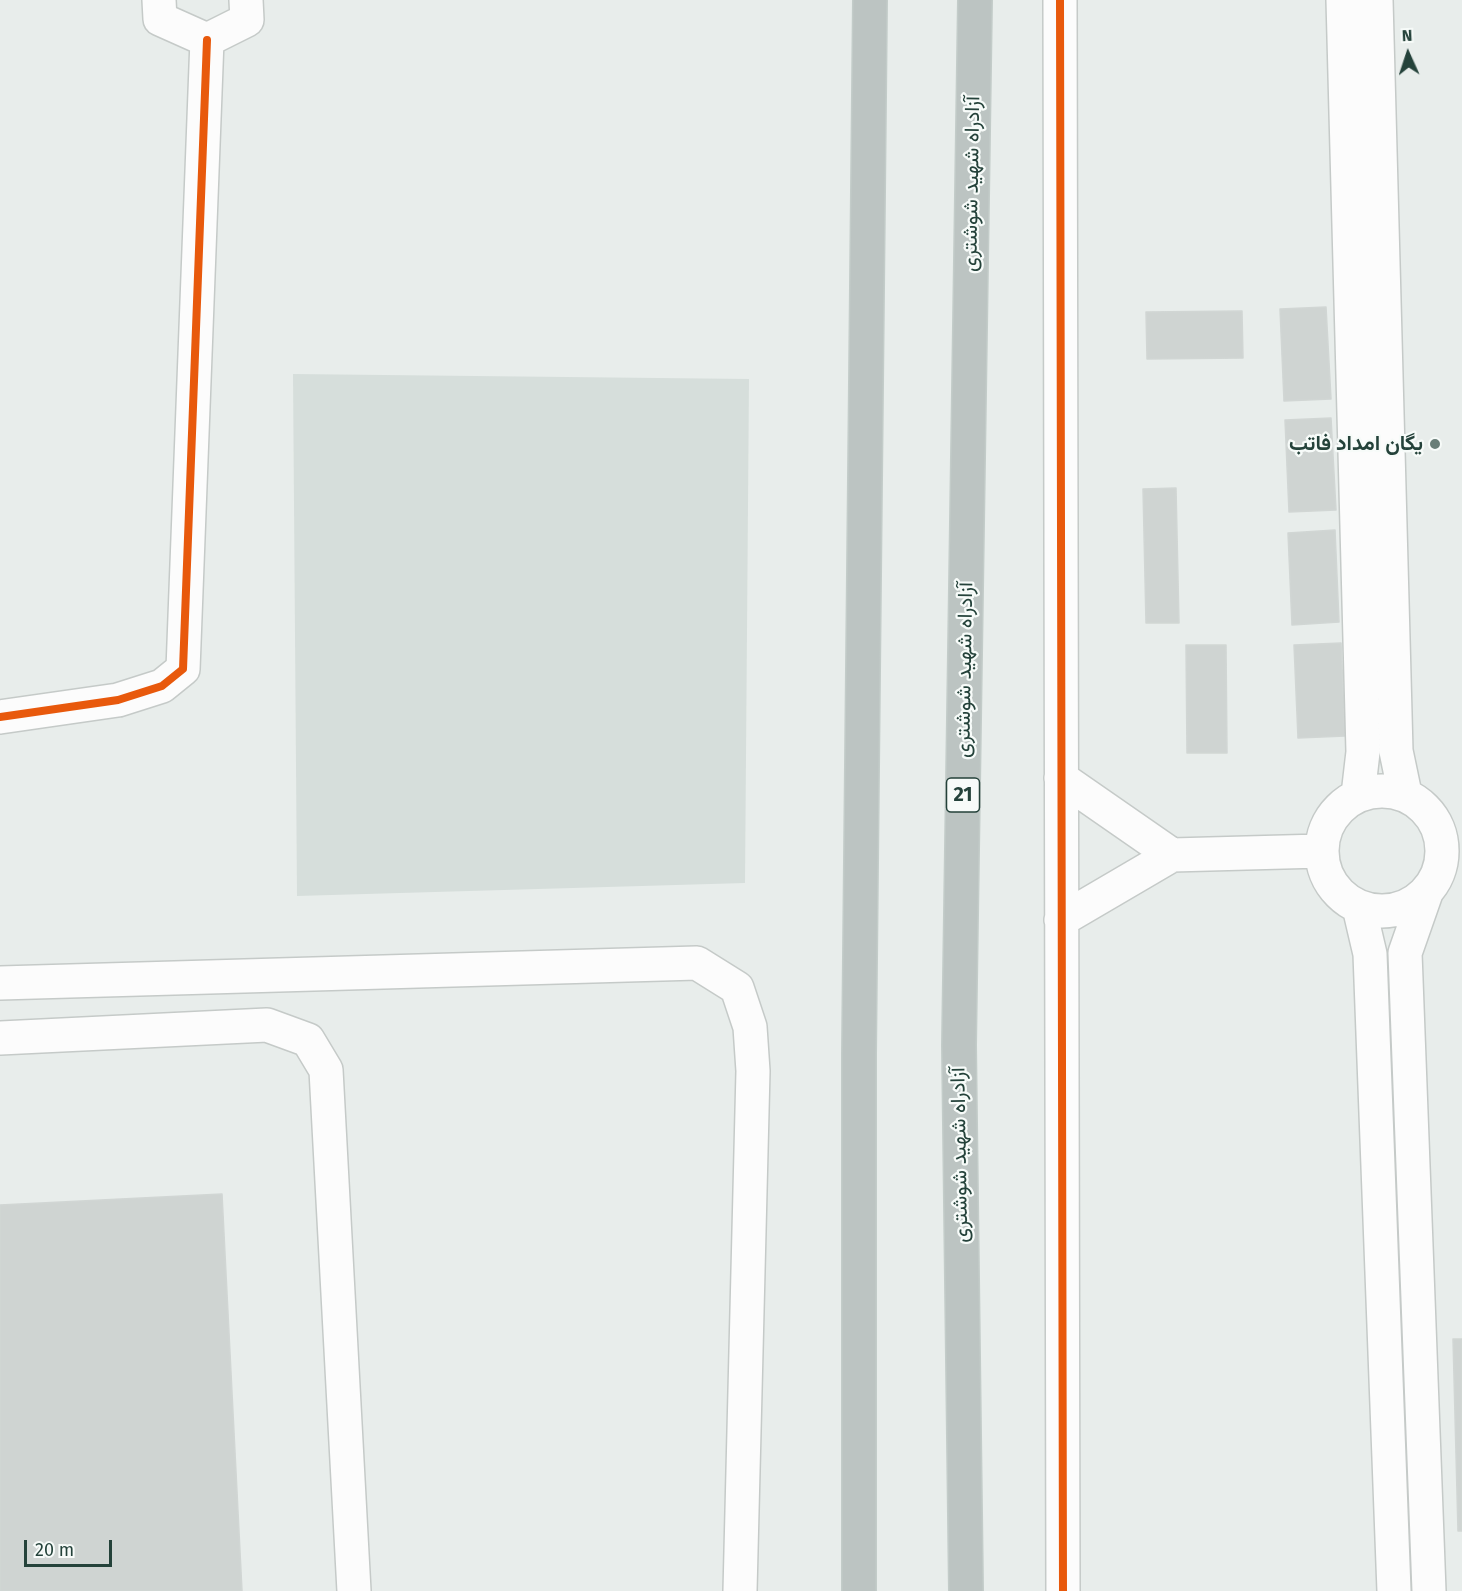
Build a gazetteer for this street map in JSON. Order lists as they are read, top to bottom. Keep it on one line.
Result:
{"streets":{"highway":["آزادراه شهید شوشتری","21"]},"places":["یگان امداد فاتب"],"scale_bar":"20 m","north":"top"}
